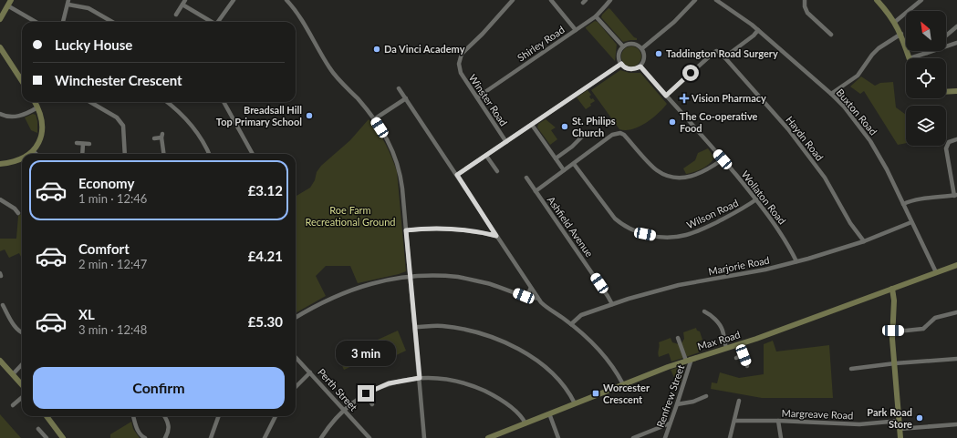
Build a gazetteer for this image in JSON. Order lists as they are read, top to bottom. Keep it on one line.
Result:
{"streets":{"street":["Shirley Road","Winster Road","Buxton Road","Haydn Road","Wollaton Road","Wilson Road","Ashfield Avenue","Marjorie Road","Max Road","Perth Street","Renfrew Street","Margreave Road"]},"crossings":[["Shirley Road","Winster Road"],["Buxton Road","Marjorie Road"],["Buxton Road","Max Road"],["Haydn Road","Marjorie Road"],["Wollaton Road","Wilson Road"],["Wollaton Road","Marjorie Road"],["Ashfield Avenue","Marjorie Road"],["Max Road","Renfrew Street"]],"parks":["Roe Farm Recreational Ground"],"places":{"other":["Da Vinci Academy","Taddington Road Surgery","Breadsall Hill Top Primary School","The Co-operative Food","St. Philips Church","Park Road Store"],"health":["Vision Pharmacy"],"transit":["Worcester Crescent"]},"north":"top left","page":{"banner":["Lucky House","Winchester Crescent"],"list":[{"name":"Economy","note":"1 min · 12:46","value":"£3.12"},{"name":"Comfort","note":"2 min · 12:47","value":"£4.21"},{"name":"XL","note":"3 min · 12:48","value":"£5.30"}],"bubble":"3 min","buttons":"Confirm"}}
